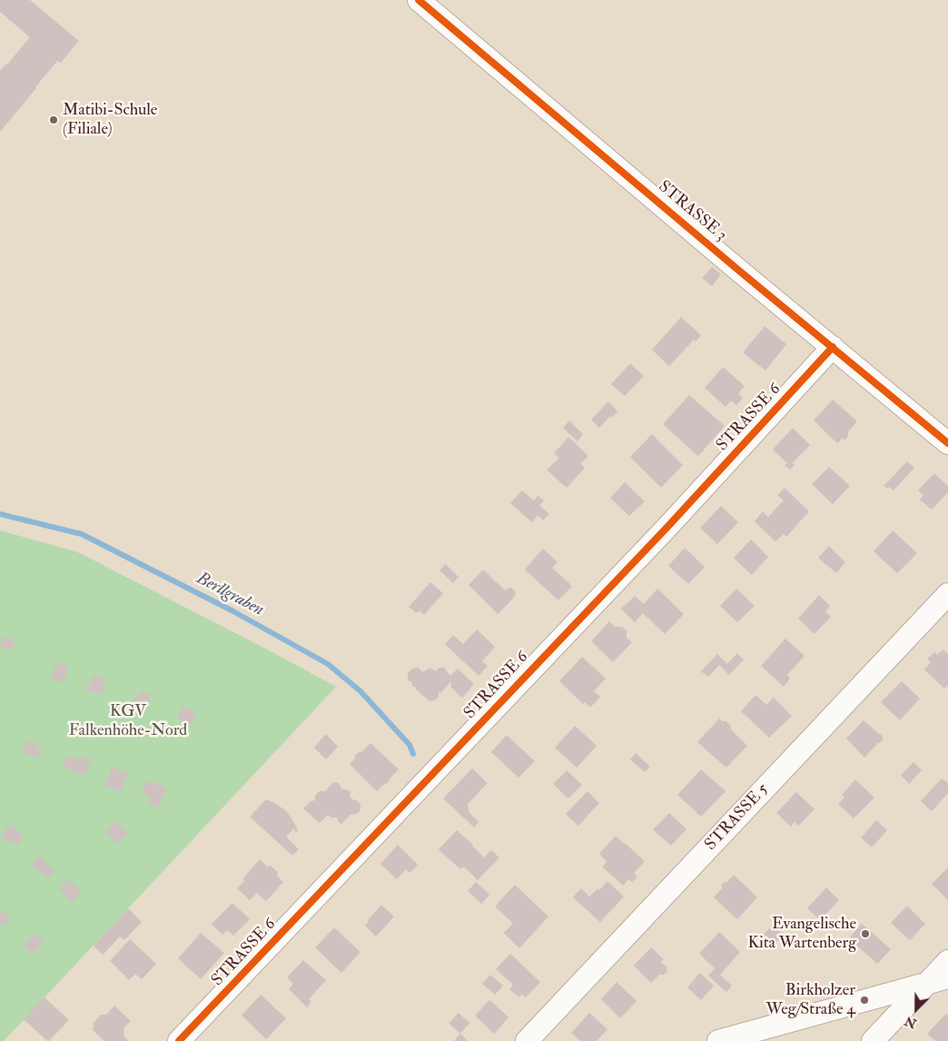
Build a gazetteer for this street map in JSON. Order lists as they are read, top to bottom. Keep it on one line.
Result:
{"streets":{"street":["STRASSE 3","STRASSE 6","STRASSE 5"]},"crossings":[["STRASSE 3","STRASSE 6"]],"water":["Berllgraben"],"parks":["KGV Falkenhöhe-Nord"],"places":["Matibi-Schule (Filiale)","Evangelische Kita Wartenberg","Birkholzer Weg/Straße 4"],"north":"bottom left"}
